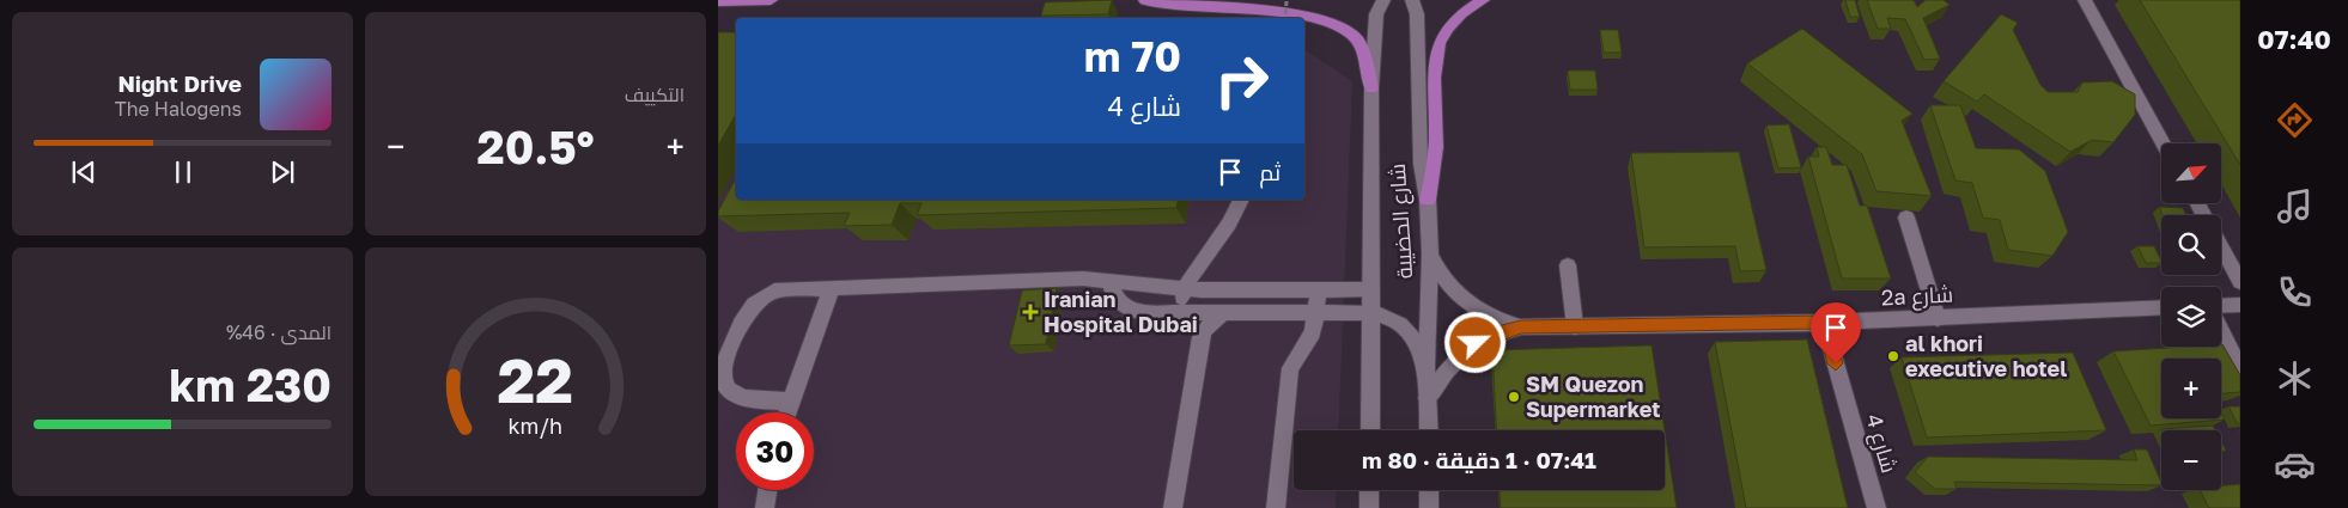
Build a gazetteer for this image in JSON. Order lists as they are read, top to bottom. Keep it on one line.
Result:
{"streets":{"street":["شارع الحضيبة","2a شارع","شارع 4"]},"crossings":[["شارع الحضيبة","2a شارع"],["2a شارع","شارع 4"]],"places":{"health":["Iranian Hospital Dubai"],"other":["al khori executive hotel","SM Quezon Supermarket"]},"north":"top right","page":{"tabs":"07:40","tile":["التكييف",["المدى · 46%","230 km"]],"turn":["70 m","شارع 4"],"song":["Night Drive","The Halogens"],"heat":["−","20.5°","+"],"map_buttons":["+","−"],"then":"ثم","limit":"30","trip":"07:41 · 1 دقيقة · 80 m","gauge":["22","km/h"]}}
